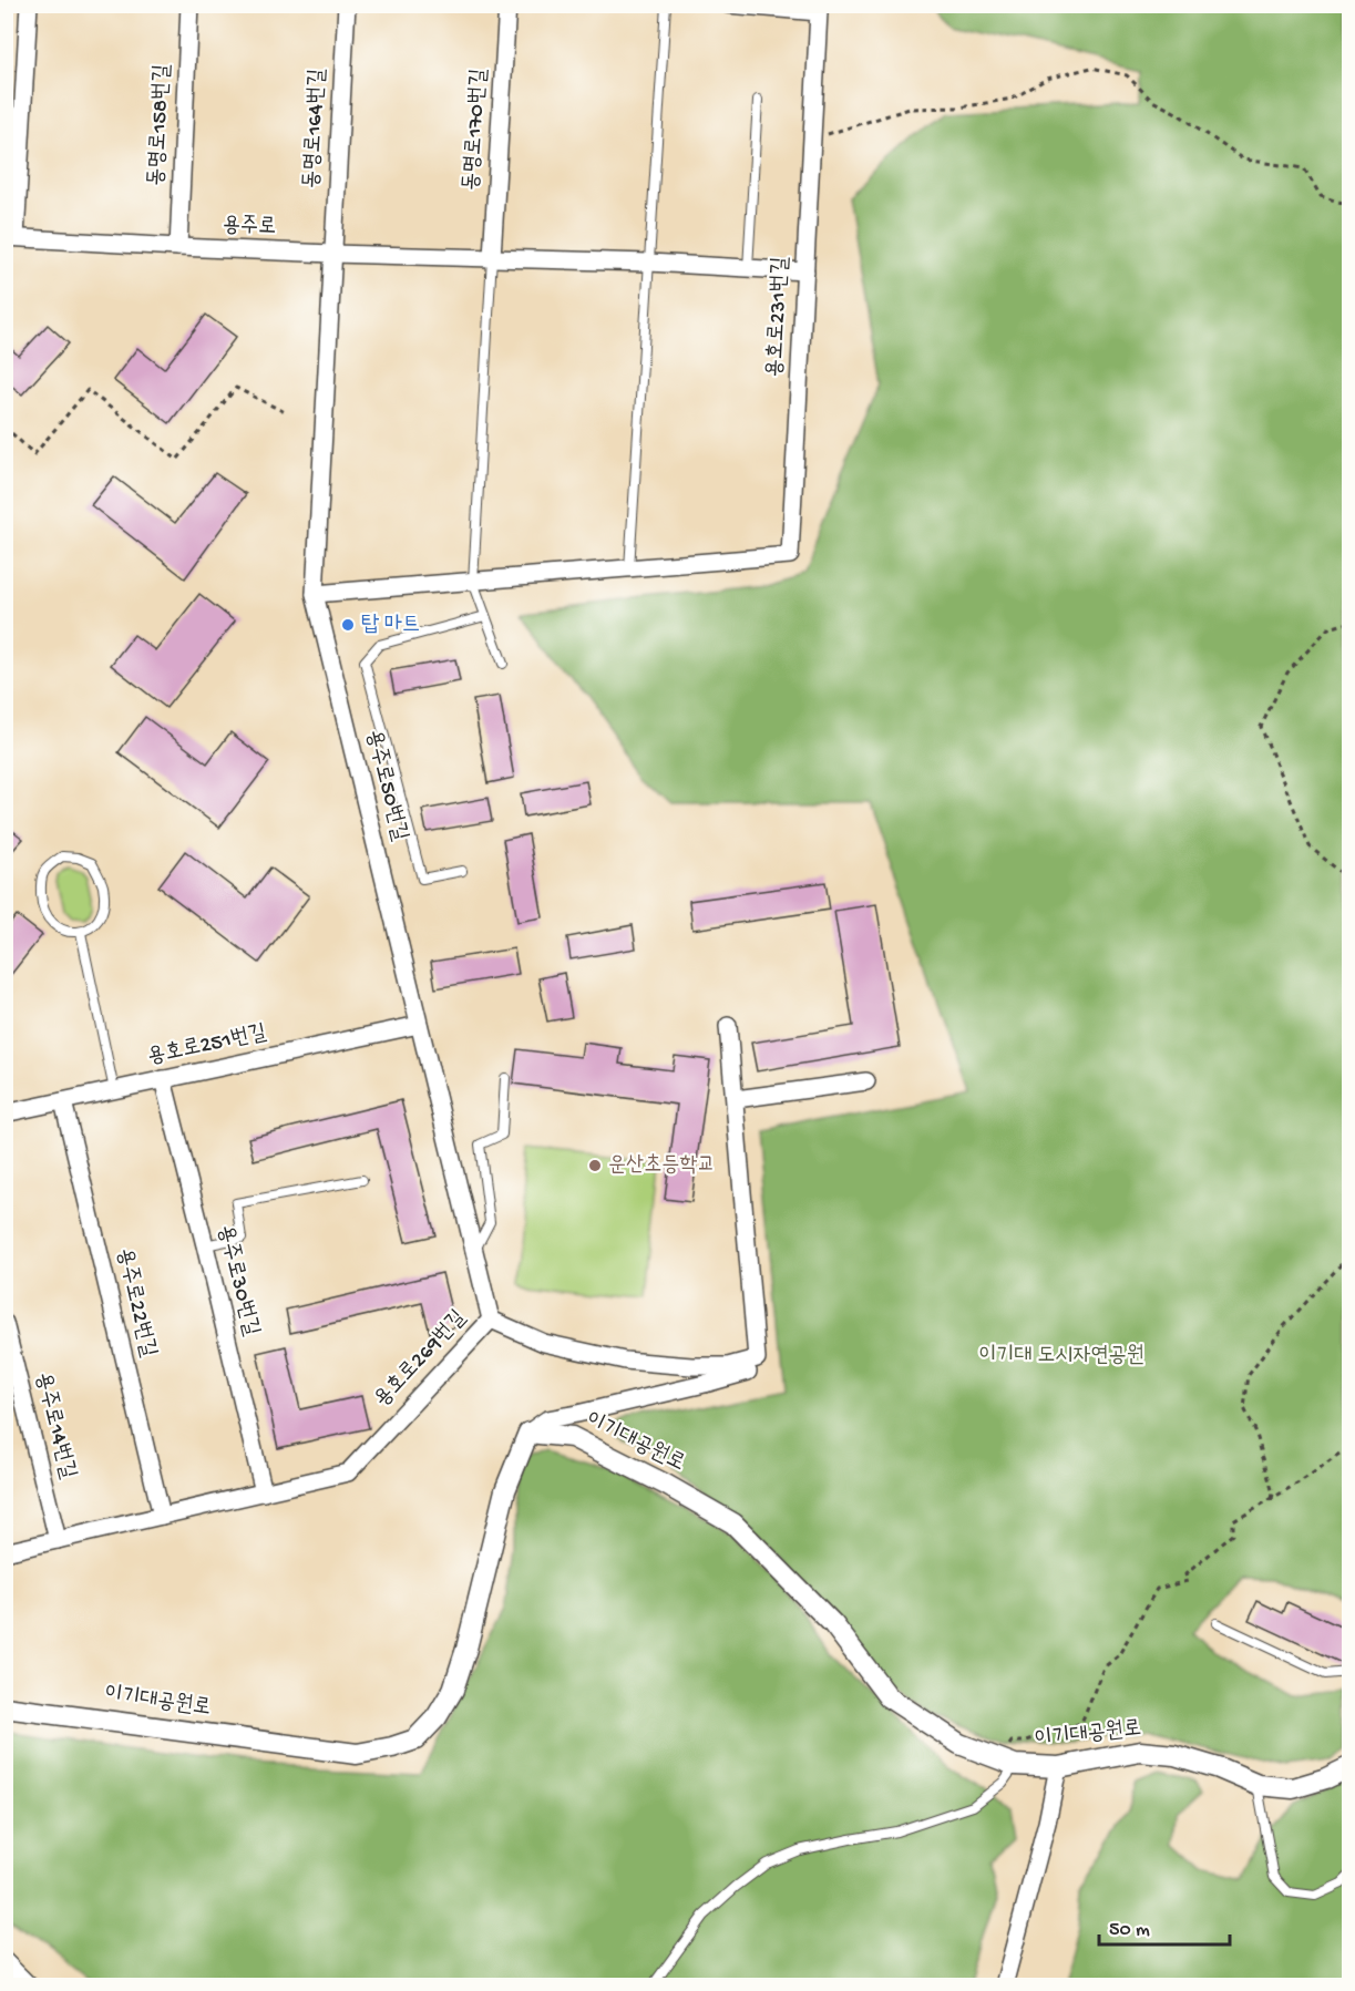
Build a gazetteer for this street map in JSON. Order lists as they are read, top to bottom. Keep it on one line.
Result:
{"streets":{"street":["동명로158번길","동명로164번길","동명로170번길","용주로","용호로231번길","용주로50번길","용호로251번길","용주로30번길","용주로22번길","용호로269번길","용주로14번길","이기대공원로"]},"crossings":[["동명로158번길","용주로"],["동명로164번길","용주로"],["동명로164번길","용주로50번길"],["동명로170번길","용주로"],["용주로","용호로231번길"],["용주로","용주로50번길"],["용호로231번길","용주로50번길"],["용주로50번길","용호로251번길"],["용주로50번길","용호로269번길"],["용호로251번길","용주로30번길"],["용호로251번길","용주로22번길"],["용주로30번길","용호로269번길"],["용주로22번길","용호로269번길"],["용호로269번길","용주로14번길"]],"parks":["이기대 도시자연공원"],"places":["탑 마트","운산초등학교"],"scale_bar":"50 m"}
